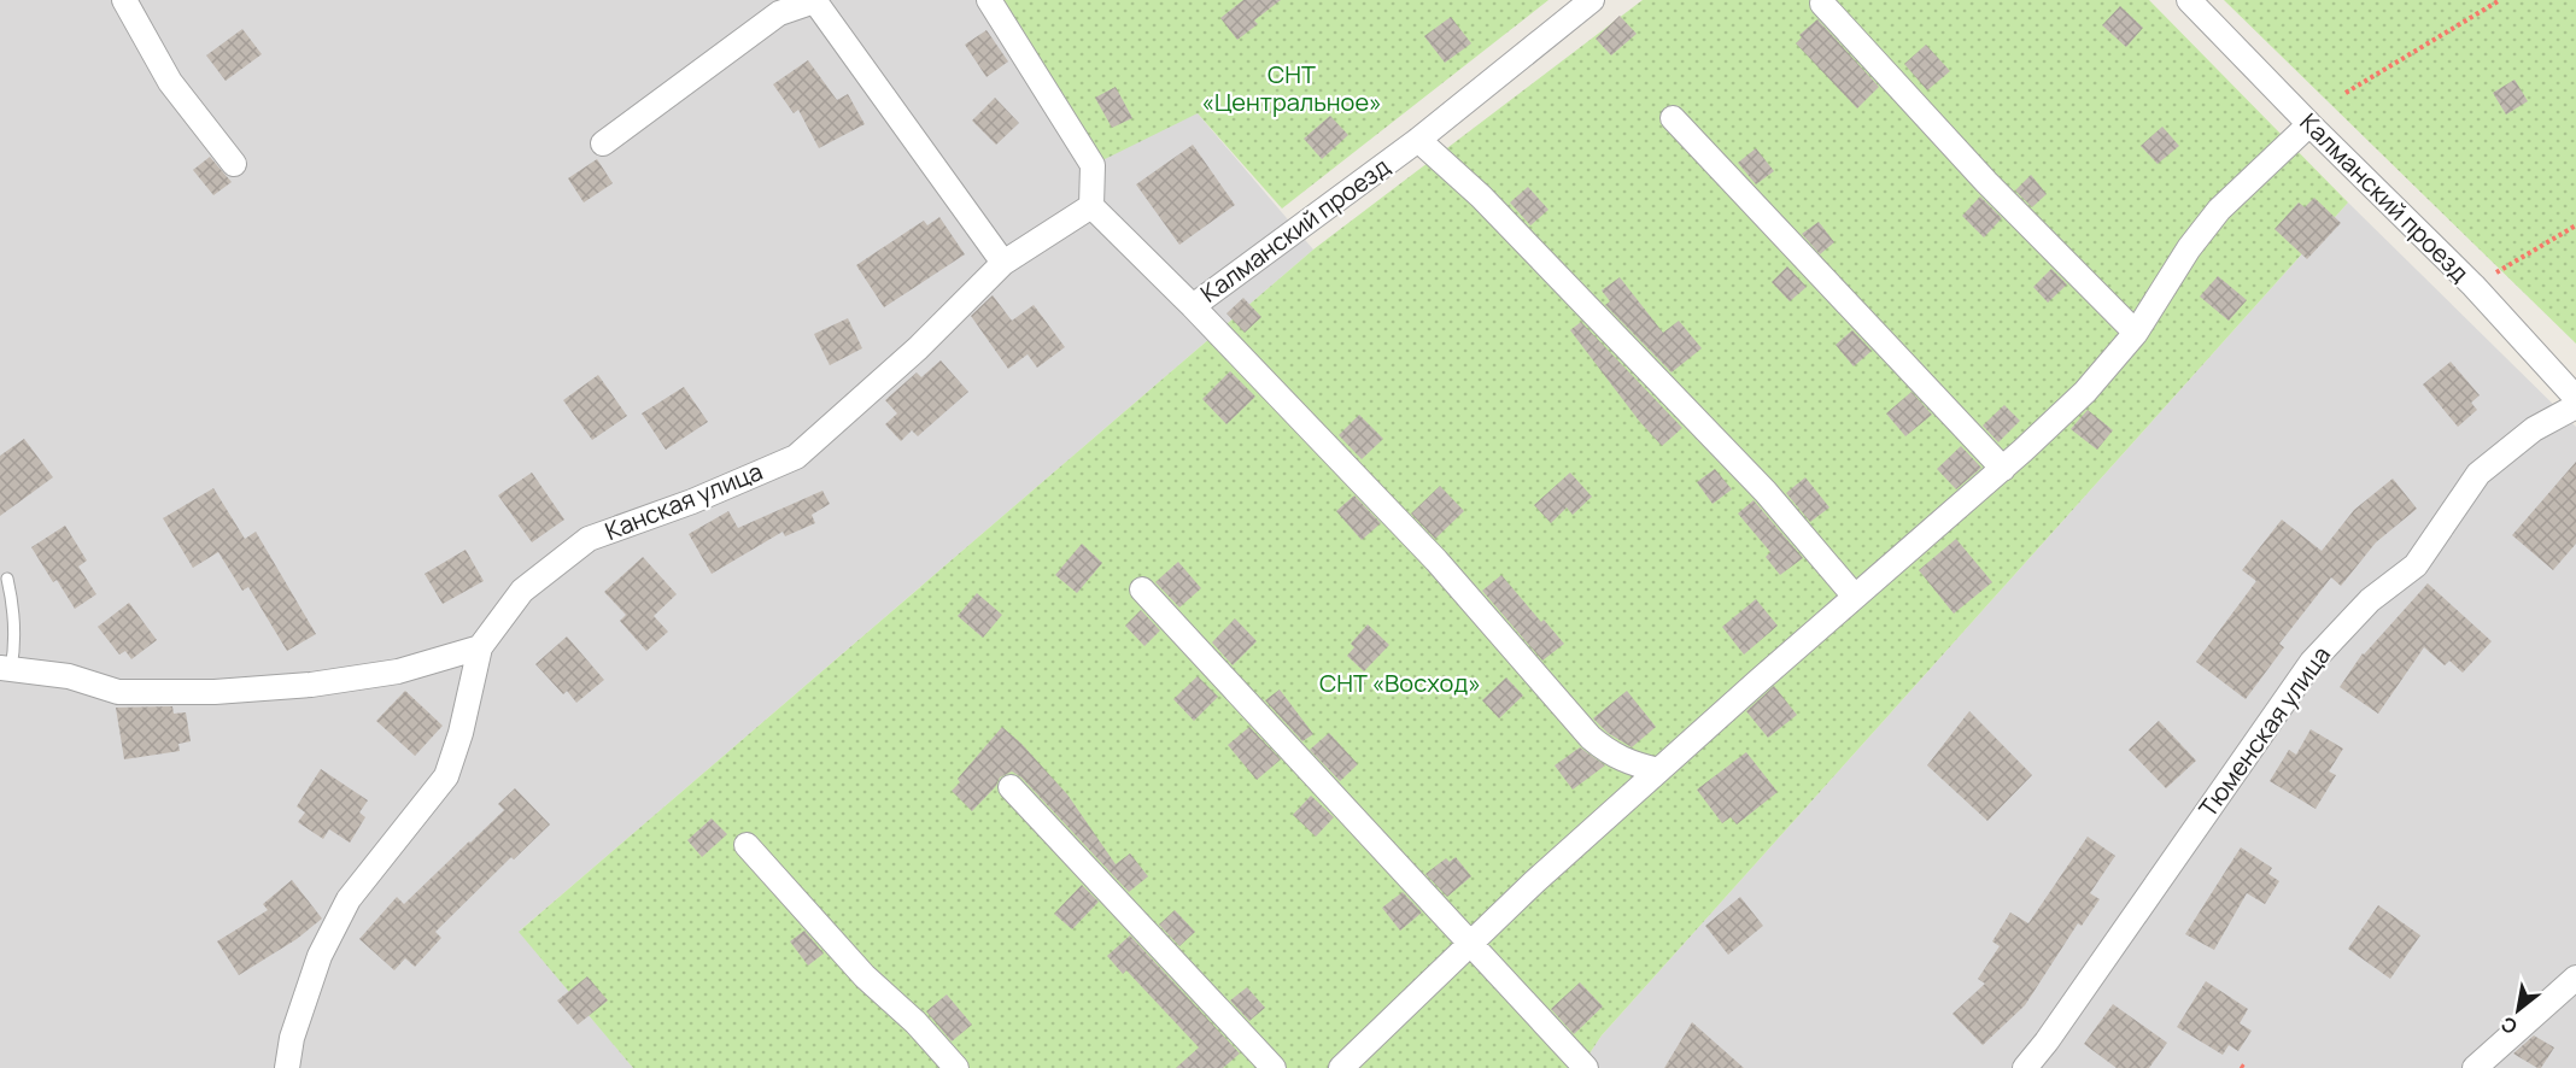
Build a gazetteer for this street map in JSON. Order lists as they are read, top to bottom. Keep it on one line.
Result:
{"streets":{"street":["Калманский проезд","Канская улица","Тюменская улица"]},"parks":["СНТ «Центральное»","СНТ «Восход»"],"north":"bottom left"}
